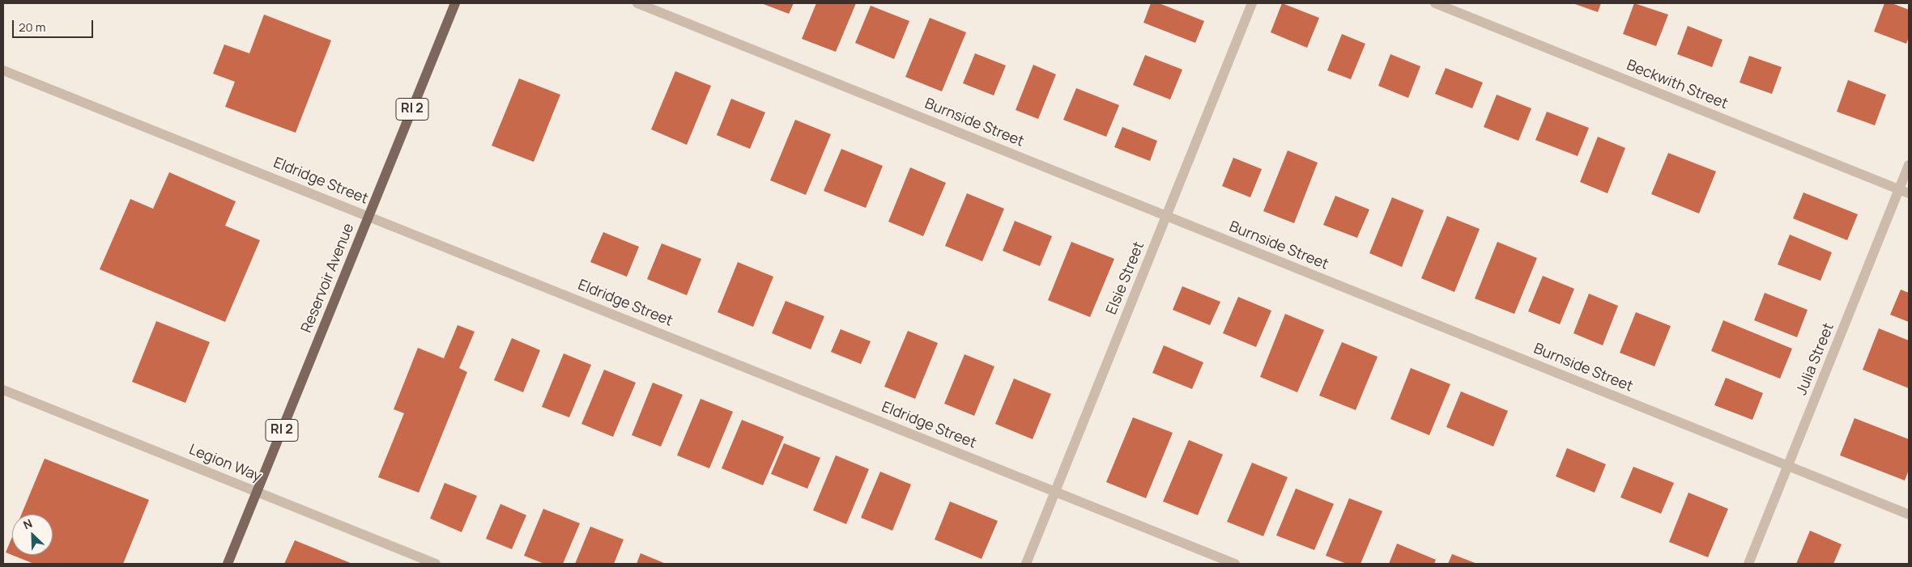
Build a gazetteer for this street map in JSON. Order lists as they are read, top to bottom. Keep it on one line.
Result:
{"streets":{"main road":["RI 2","Reservoir Avenue"],"street":["Beckwith Street","Burnside Street","Eldridge Street","Elsie Street","Julia Street","Legion Way"]},"crossings":[["Beckwith Street","Julia Street"],["Burnside Street","Elsie Street"],["Burnside Street","Julia Street"],["Eldridge Street","Reservoir Avenue"],["Eldridge Street","Elsie Street"],["Reservoir Avenue","Legion Way"]],"scale_bar":"20 m","north":"top left"}
